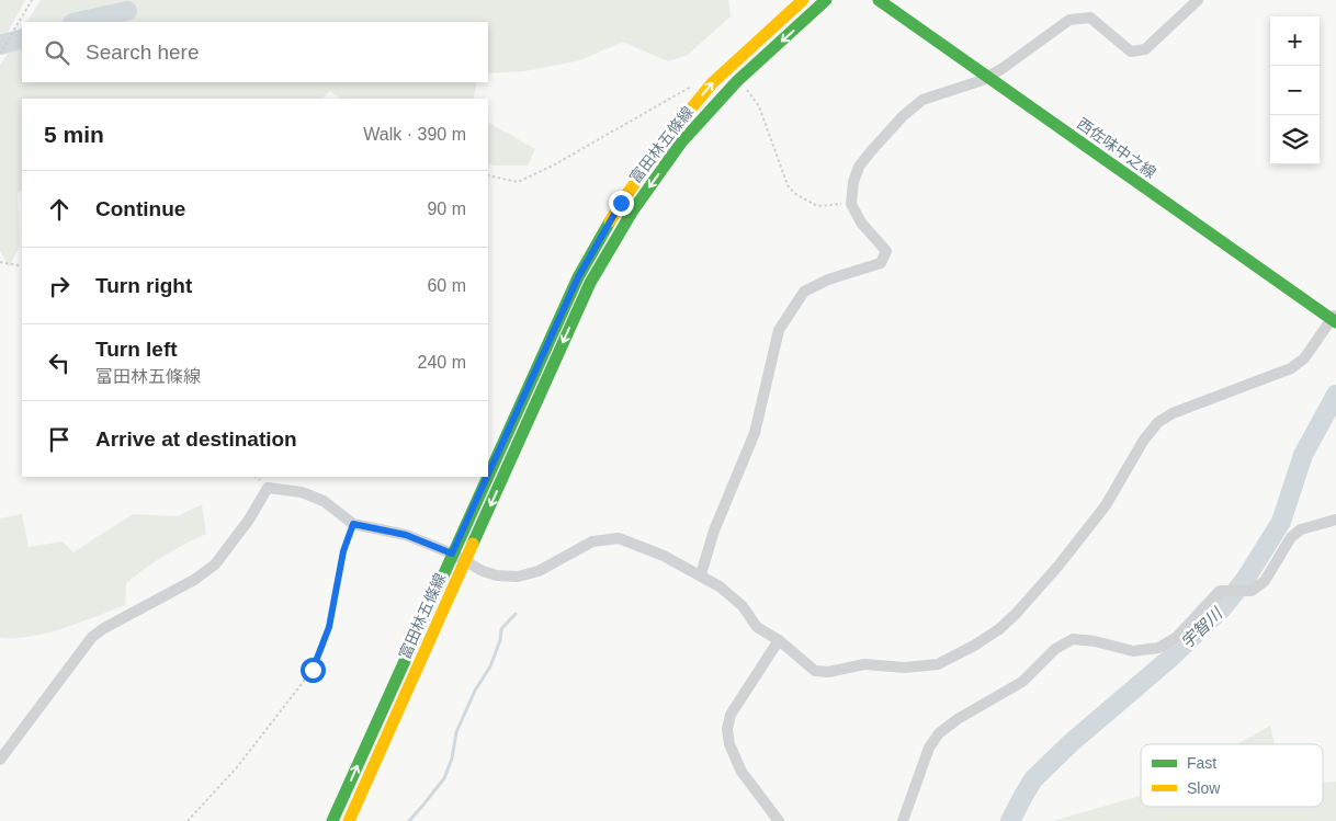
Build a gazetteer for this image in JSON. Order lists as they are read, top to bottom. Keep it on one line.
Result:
{"streets":{"main road":["富田林五條線","西佐味中之線"]},"water":["宇智川"],"legend":["Fast","Slow"],"page":{"map_buttons":["+","−"],"search":"Search here","heading":["5 min","Walk · 390 m"],"list":[["Continue","90 m"],["Turn right","60 m"],["Turn left","富田林五條線","240 m"],"Arrive at destination"]}}
